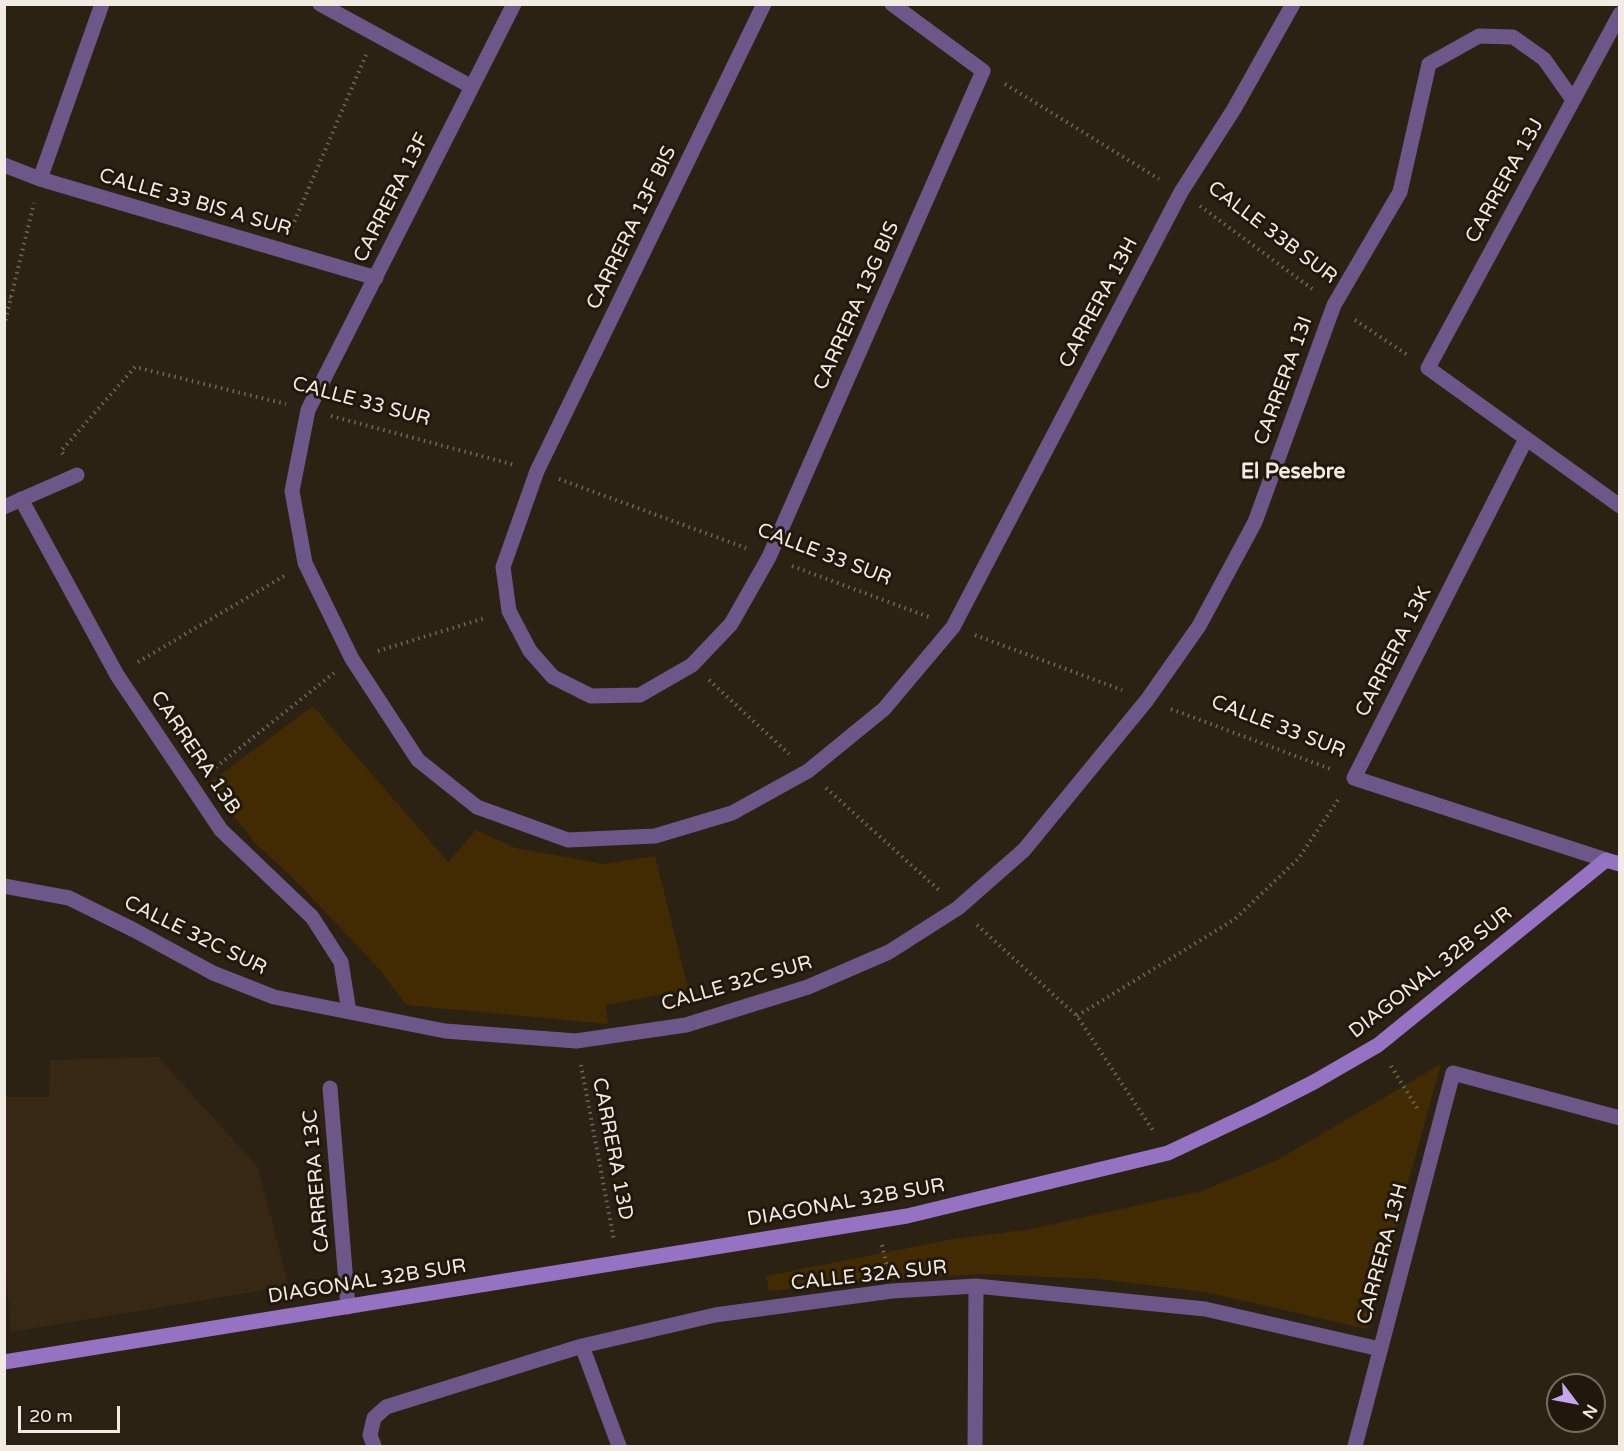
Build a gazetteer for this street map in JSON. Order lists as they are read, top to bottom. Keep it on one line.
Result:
{"streets":{"street":["CARRERA 13J","CARRERA 13F","CALLE 33 BIS A SUR","CARRERA 13F BIS","CARRERA 13H","CARRERA 13G BIS","CARRERA 13I","CALLE 33 SUR","CARRERA 13K","CARRERA 13B","CALLE 32C SUR","DIAGONAL 32B SUR","CARRERA 13C","CALLE 32A SUR"],"path":["CALLE 33B SUR","CARRERA 13D"]},"crossings":[["CARRERA 13J","CALLE 33B SUR"],["CARRERA 13J","CARRERA 13I"],["CARRERA 13F","CALLE 33 BIS A SUR"],["CARRERA 13F","CARRERA 13H"],["CARRERA 13F","CALLE 33 SUR"],["CARRERA 13F BIS","CARRERA 13G BIS"],["CARRERA 13F BIS","CALLE 33 SUR"],["CALLE 33B SUR","CARRERA 13H"],["CALLE 33B SUR","CARRERA 13G BIS"],["CALLE 33B SUR","CARRERA 13I"],["CARRERA 13H","CALLE 33 SUR"],["CARRERA 13H","CALLE 32A SUR"],["CARRERA 13G BIS","CALLE 33 SUR"],["CARRERA 13I","CALLE 33 SUR"],["CARRERA 13I","CALLE 32C SUR"],["CALLE 33 SUR","CARRERA 13K"],["CALLE 33 SUR","CALLE 32C SUR"],["CALLE 33 SUR","DIAGONAL 32B SUR"],["CARRERA 13B","CALLE 32C SUR"],["CALLE 32C SUR","CARRERA 13D"],["DIAGONAL 32B SUR","CARRERA 13D"],["DIAGONAL 32B SUR","CARRERA 13C"]],"districts":["El Pesebre"],"scale_bar":"20 m","north":"bottom right"}
